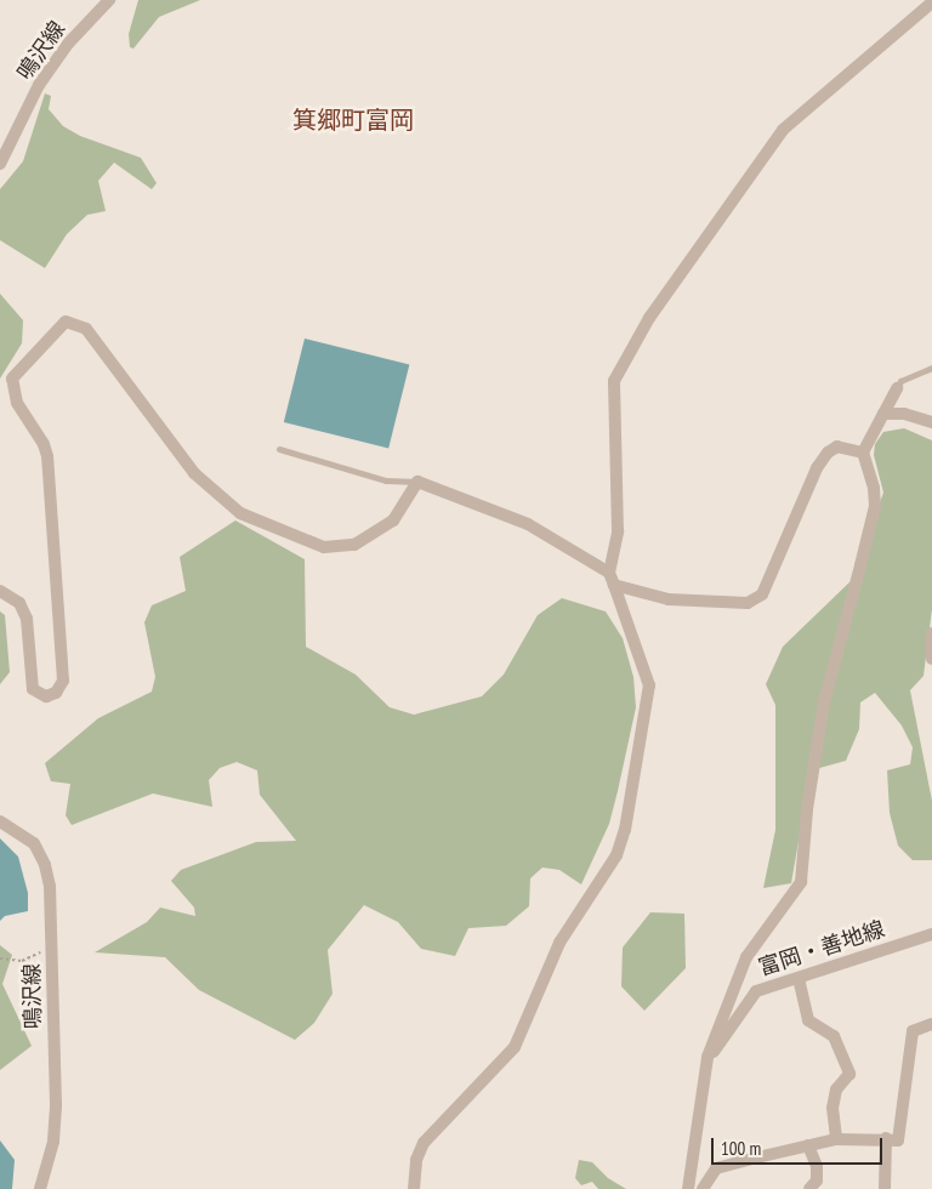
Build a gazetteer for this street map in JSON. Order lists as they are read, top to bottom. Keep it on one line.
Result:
{"streets":{"street":["鳴沢線","富岡・善地線"]},"districts":["箕郷町富岡"],"scale_bar":"100 m"}
